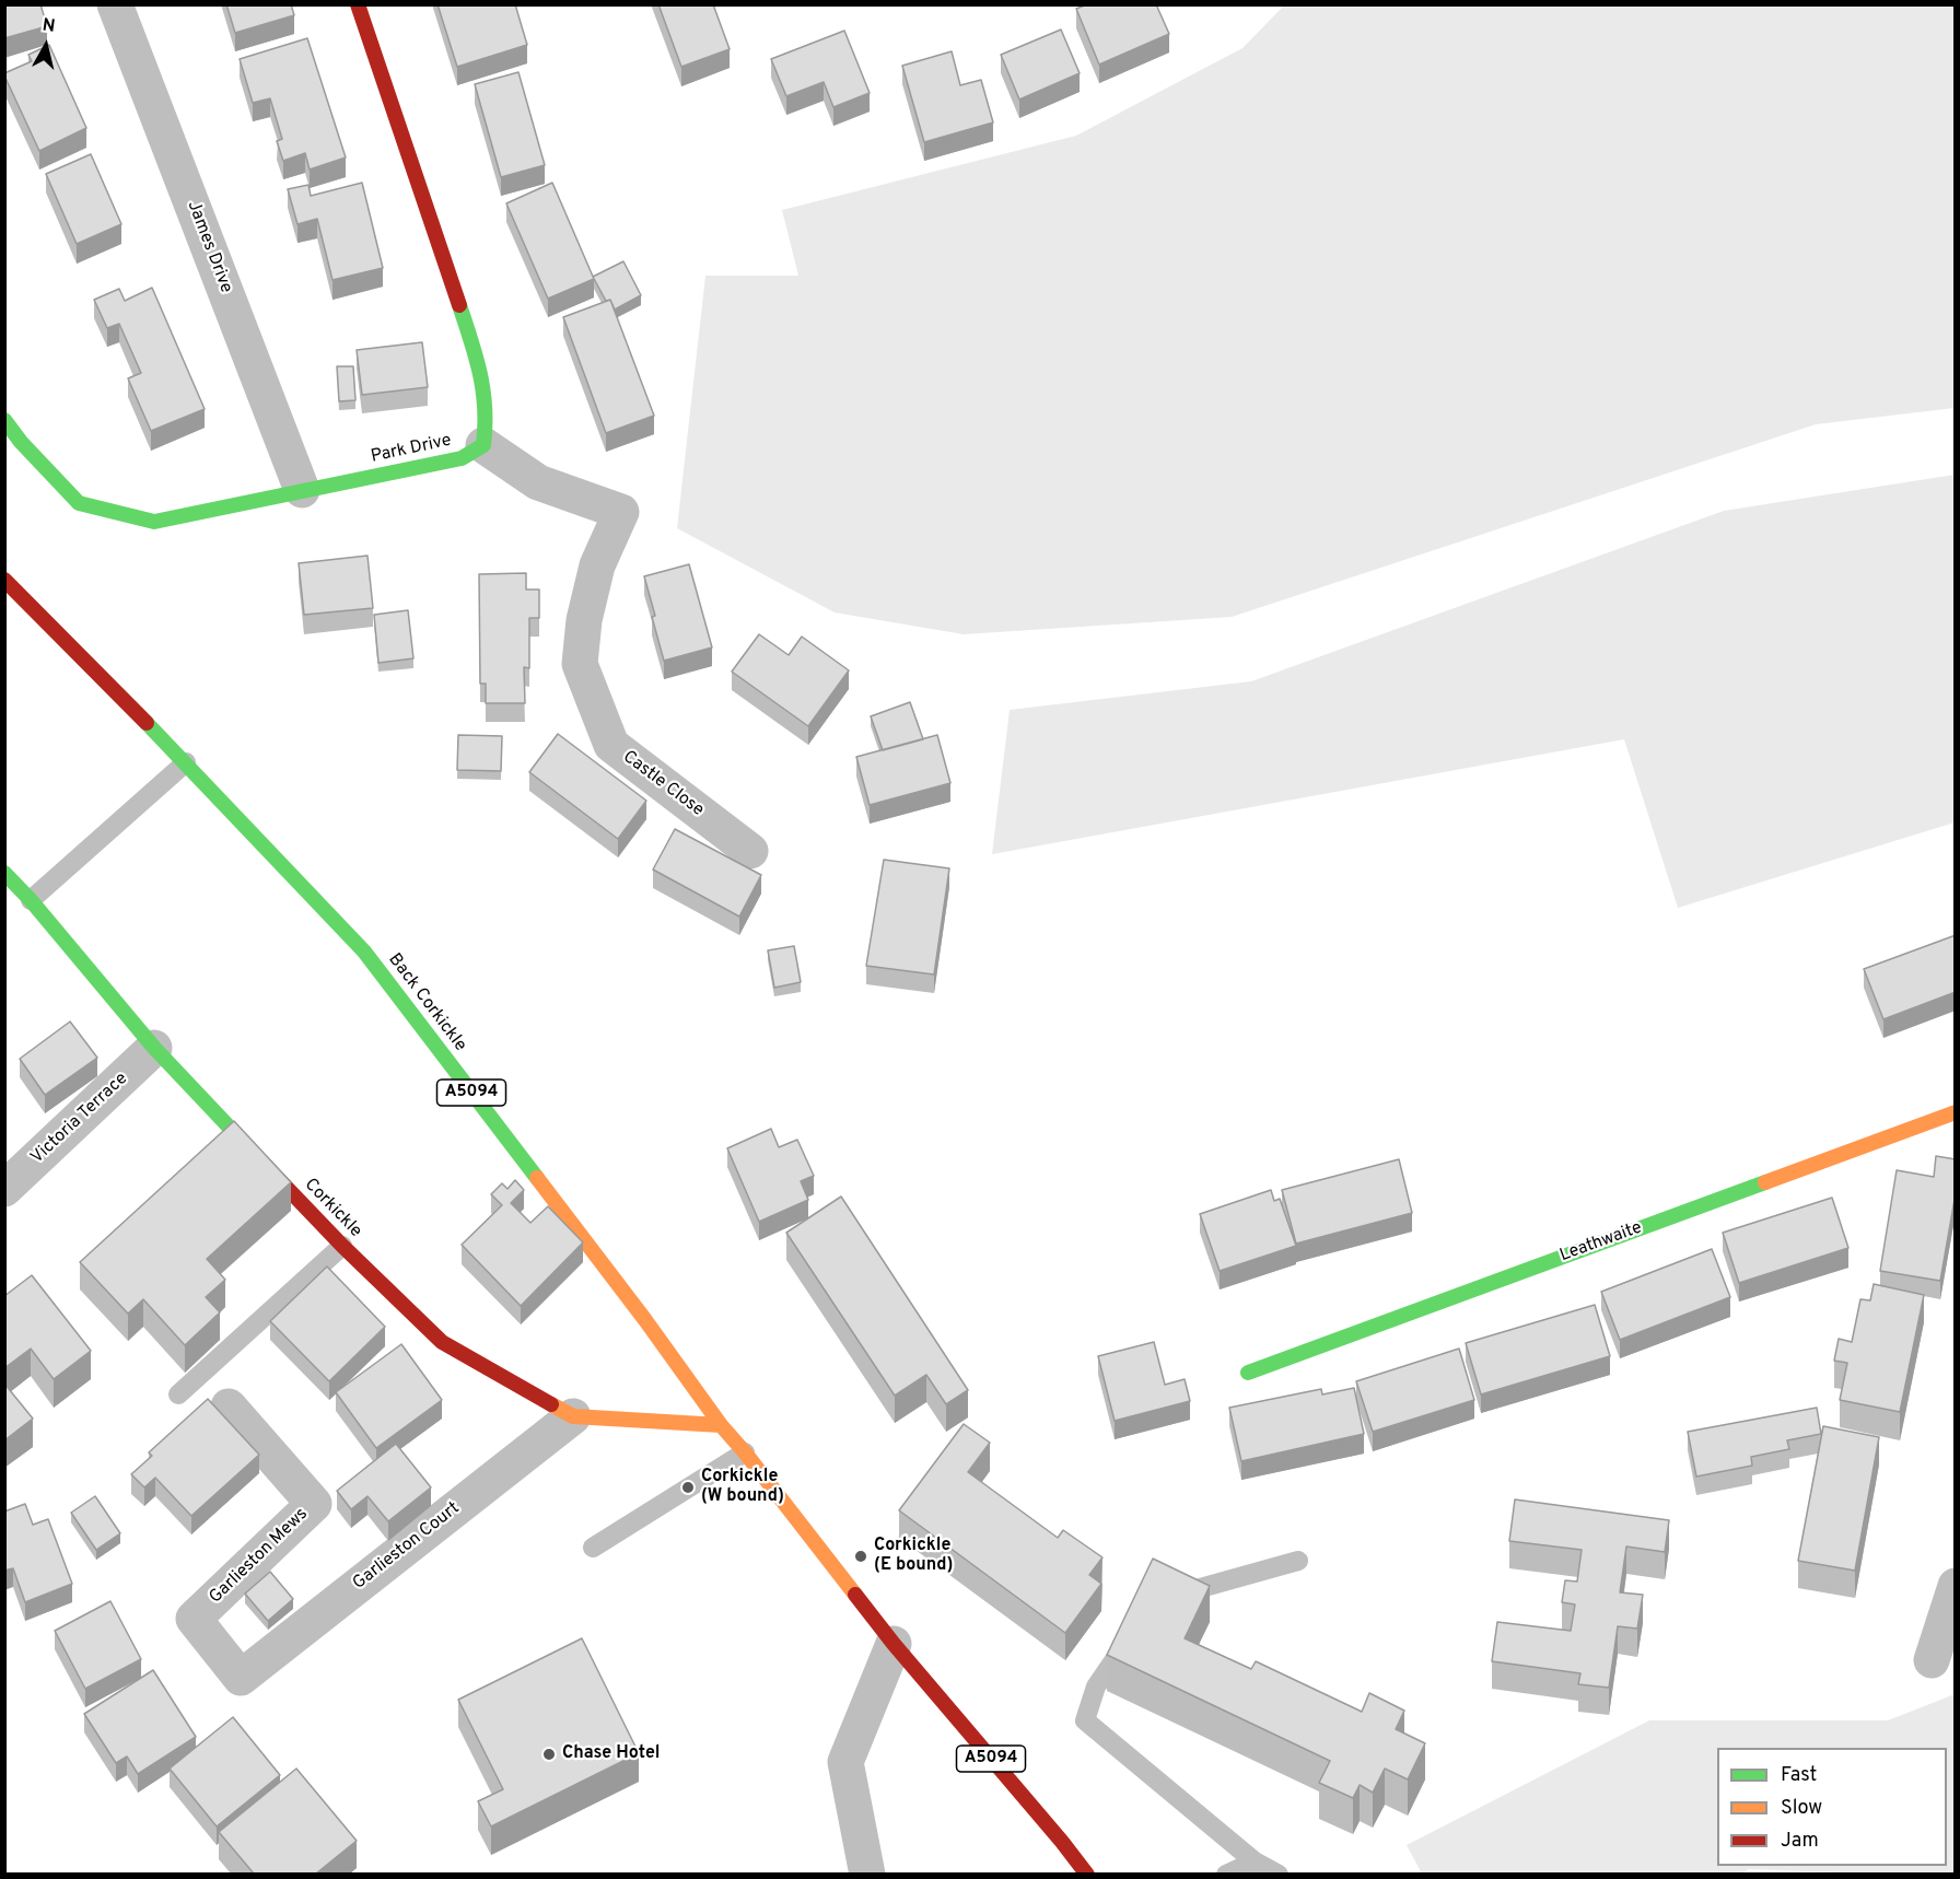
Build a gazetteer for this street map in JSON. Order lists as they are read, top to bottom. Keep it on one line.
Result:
{"streets":{"street":["James Drive","Park Drive","Castle Close","Back Corkickle","A5094","Victoria Terrace","Corkickle","Leathwaite","Garlieston Court","Garlieston Mews"]},"crossings":[["James Drive","Park Drive"],["Park Drive","Castle Close"],["Back Corkickle","A5094"],["Back Corkickle","Corkickle"],["Victoria Terrace","Corkickle"],["Corkickle","Garlieston Court"],["Garlieston Court","Garlieston Mews"]],"places":["Corkickle (W bound)","Corkickle (E bound)","Chase Hotel"],"legend":["Fast","Slow","Jam"],"north":"top"}
